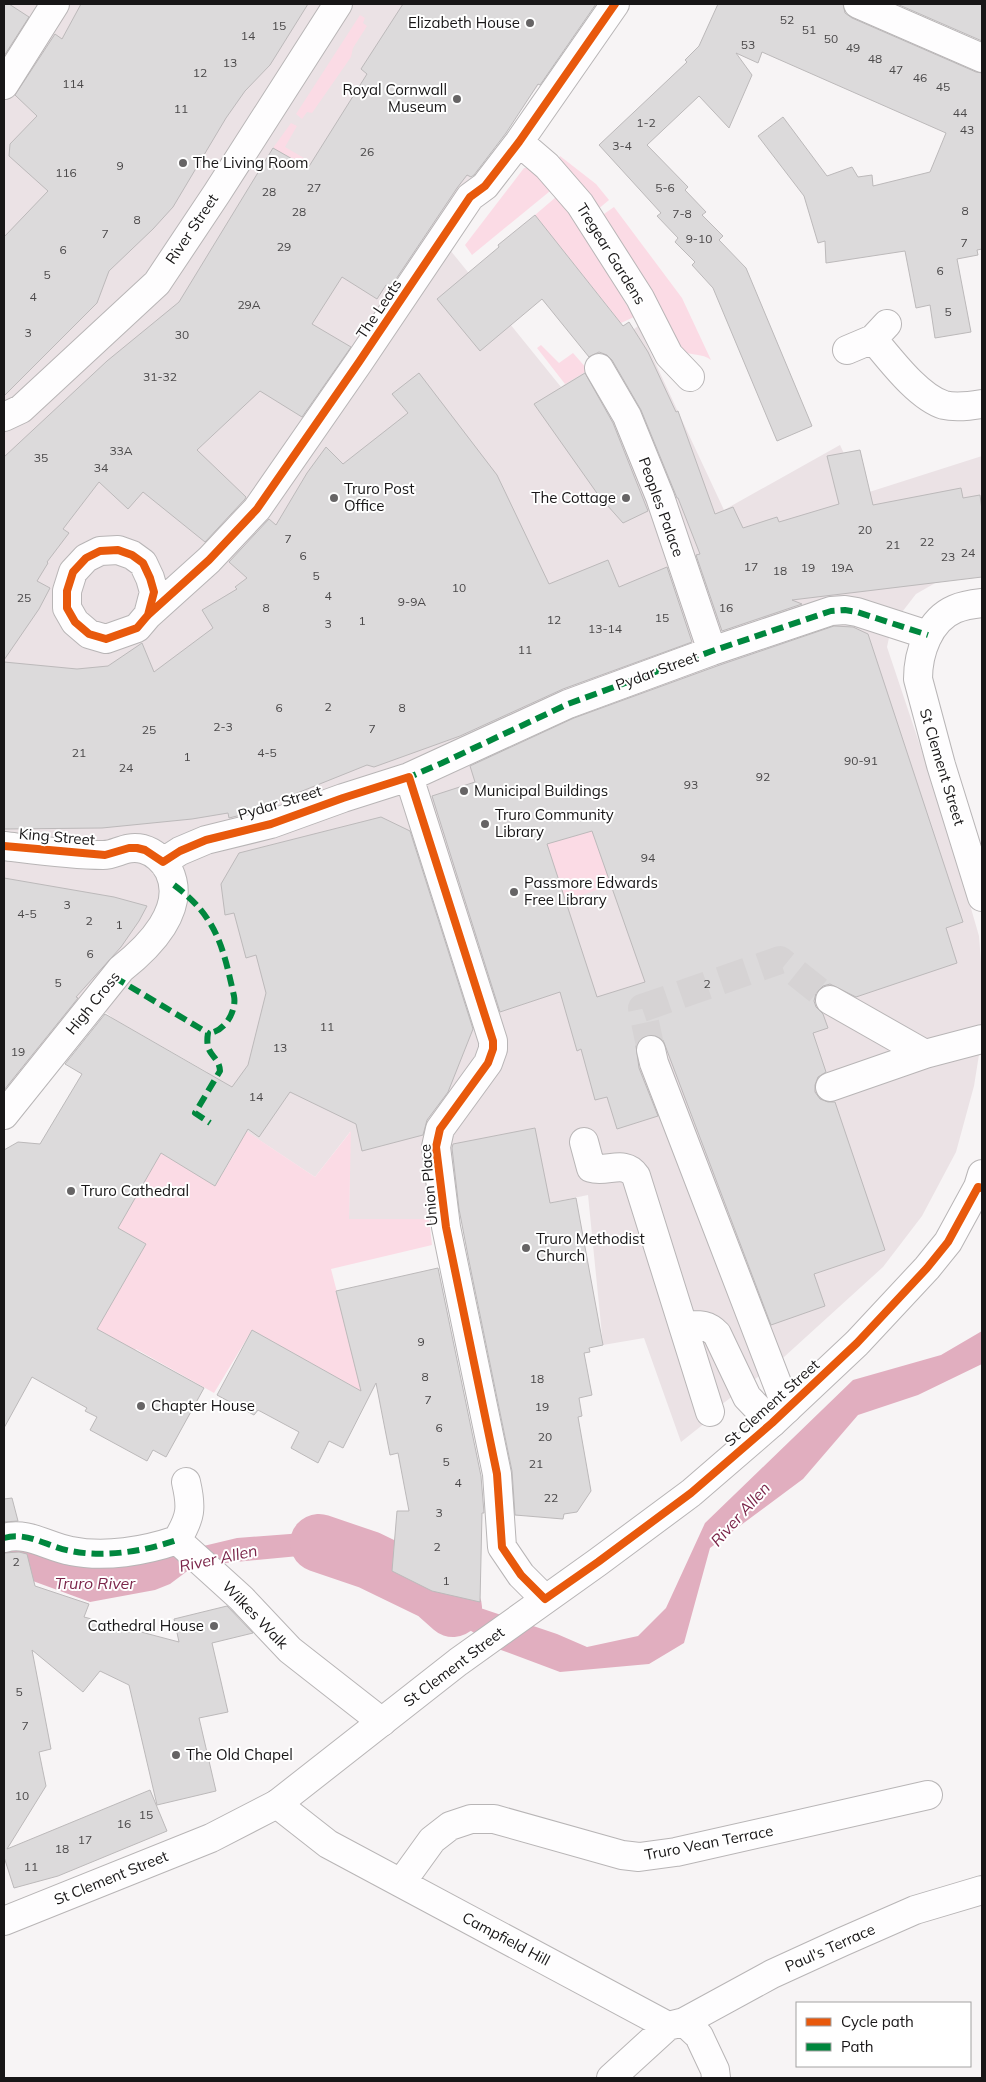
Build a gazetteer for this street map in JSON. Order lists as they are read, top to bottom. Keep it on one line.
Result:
{"streets":{"street":["River Street","Tregear Gardens","The Leats","Peoples Palace","Pydar Street","St Clement Street","King Street","High Cross","Union Place","Wilkes Walk","Truro Vean Terrace","Campfield Hill","Paul's Terrace"]},"crossings":[["Tregear Gardens","The Leats"],["Peoples Palace","Pydar Street"],["Pydar Street","St Clement Street"],["Pydar Street","King Street"],["Pydar Street","High Cross"],["Pydar Street","Union Place"],["St Clement Street","Union Place"],["St Clement Street","Wilkes Walk"],["St Clement Street","Campfield Hill"],["King Street","High Cross"],["Truro Vean Terrace","Campfield Hill"],["Campfield Hill","Paul's Terrace"]],"water":["River Allen","Truro River"],"places":["Elizabeth House","Royal Cornwall Museum","The Living Room","Truro Post Office","The Cottage","Municipal Buildings","Truro Community Library","Passmore Edwards Free Library","Truro Cathedral","Truro Methodist Church","Chapter House","Cathedral House","The Old Chapel"],"house_numbers":["52","15","51","14","50","53","49","48","13","47","12","46","114","45","11","44","1-2","43","3-4","26","9","116","27","5-6","28","8","28","7-8","8","7","9-10","7","29","6","6","5","4","29A","5","3","30","31-32","33A","35","34","20","7","22","21","24","6","23","17","19","19A","18","5","10","4","25","9-9A","8","16","15","12","1","3","13-14","11","2","6","8","2-3","7","25","21","4-5","1","90-91","24","92","93","94","3","4-5","2","1","6","5","2","11","13","19","14","9","8","18","7","19","6","20","5","21","4","22","3","2","2","1","5","7","10","15","16","17","18","11"],"legend":["Cycle path","Path"]}
